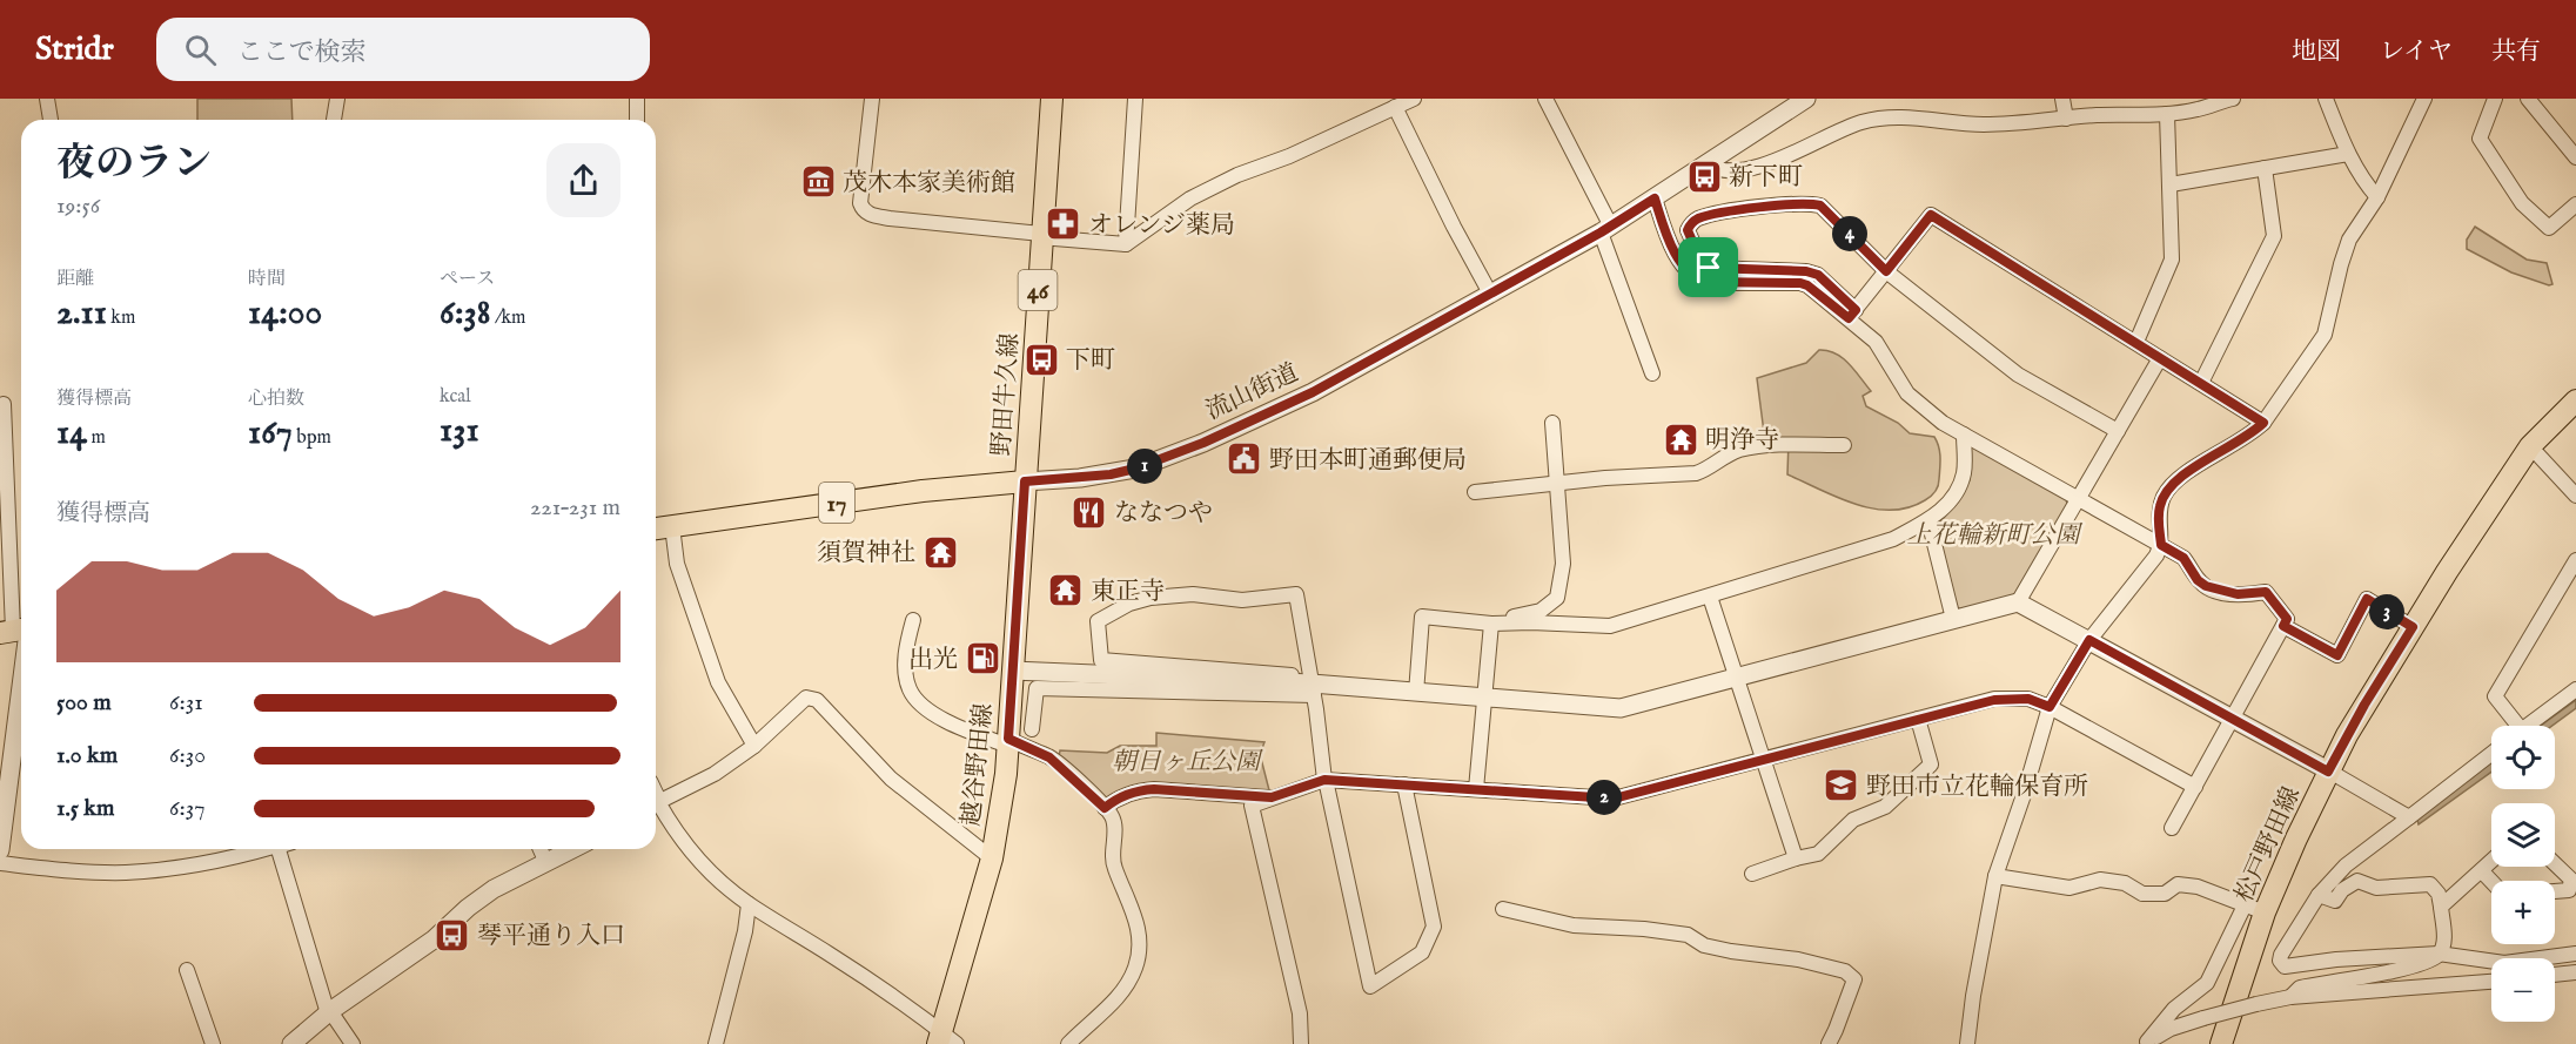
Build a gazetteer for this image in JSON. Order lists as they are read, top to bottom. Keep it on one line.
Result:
{"streets":{"main road":["46","流山街道","野田牛久線","17","越谷野田線","松戸野田線"]},"crossings":[["流山街道","野田牛久線"],["流山街道","越谷野田線"],["野田牛久線","越谷野田線"]],"parks":["上花輪新町公園","朝日ヶ丘公園"],"places":{"bus stop":["新下町","下町","琴平通り入口"],"museum":["茂木本家美術館"],"pharmacy":["オレンジ薬局"],"temple":["明浄寺","須賀神社","東正寺"],"public building":["野田本町通郵便局"],"restaurant":["ななつや"],"fuel station":["出光"],"school or university":["野田市立花輪保育所"]},"page":{"header":"Stridr","search":"ここで検索","nav":["地図","レイヤ","共有"],"heading":["夜のラン","19:56"],"pins":["4","1","3","2"],"stats":[["距離","2.11 km"],["時間","14:00"],["ペース","6:38 /km"],["獲得標高","14 m"],["心拍数","167 bpm"],["kcal","131"]],"chart":["獲得標高","221–231 m"],"list":[{"name":"500 m","note":"6:31"},{"name":"1.0 km","note":"6:30"},{"name":"1.5 km","note":"6:37"}],"map_buttons":["+","−"]}}
